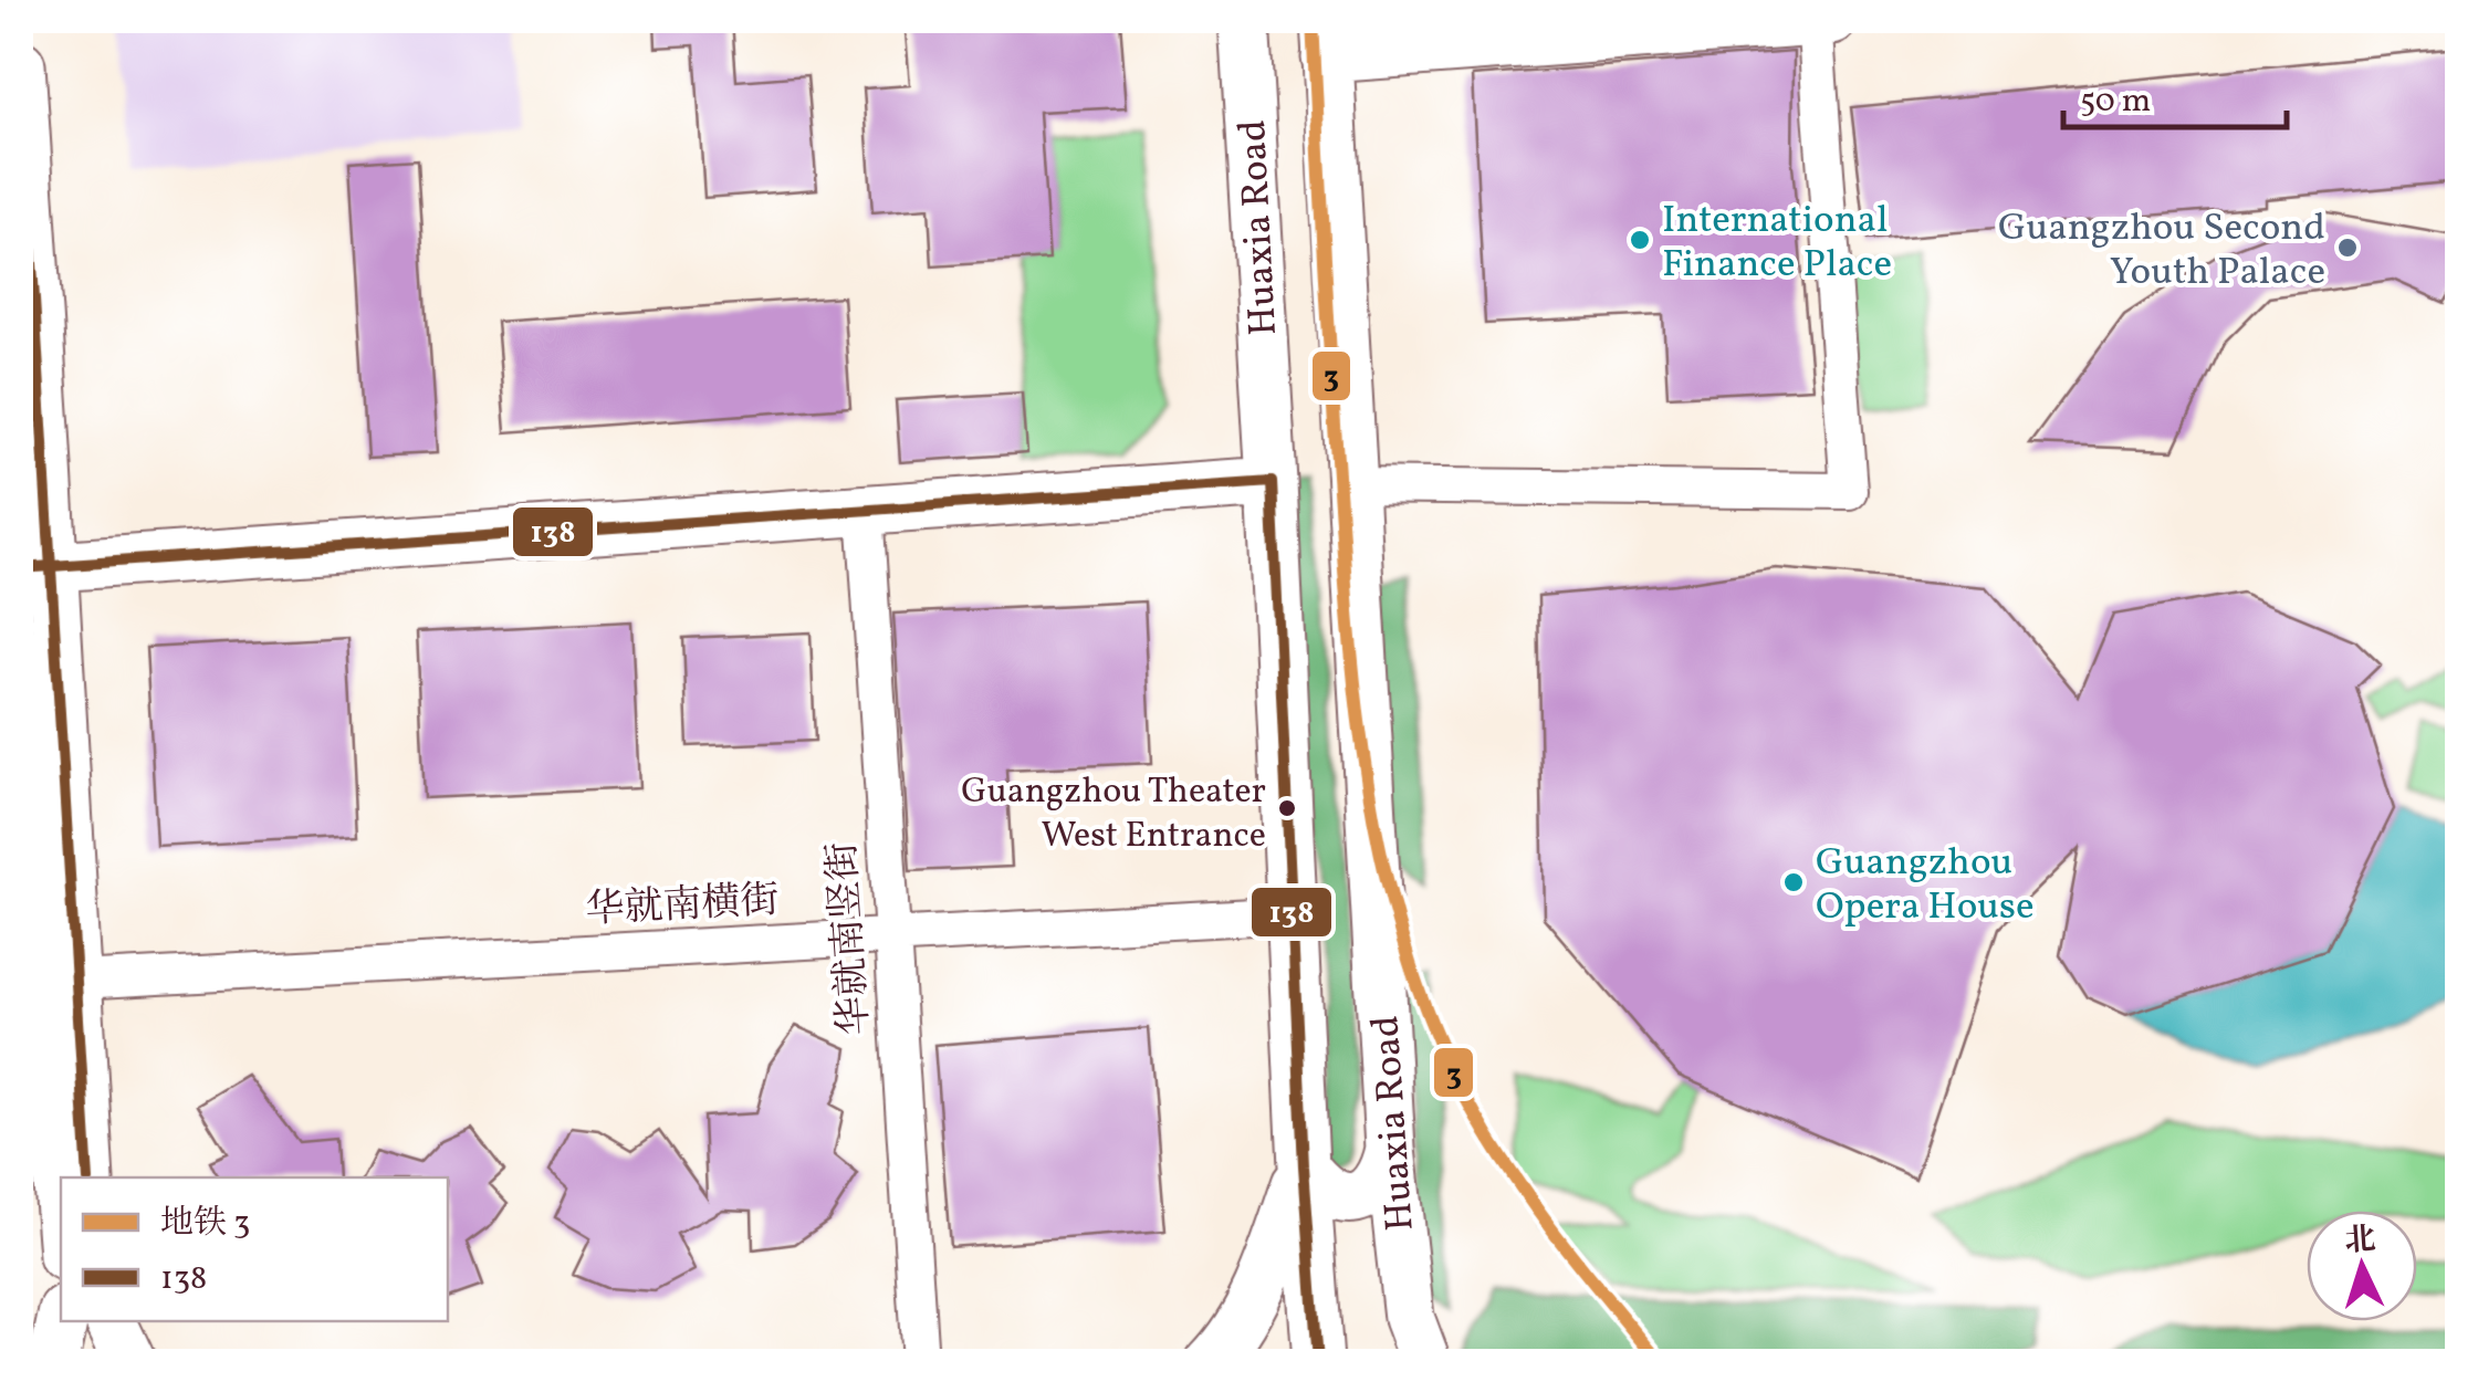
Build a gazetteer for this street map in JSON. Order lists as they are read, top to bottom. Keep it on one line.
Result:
{"streets":{"main road":["Huaxia Road"],"street":["华就南横街","华就南竖街"]},"crossings":[["Huaxia Road","华就南横街"],["华就南横街","华就南竖街"]],"places":["International Finance Place","Guangzhou Second Youth Palace","Guangzhou Theater West Entrance","Guangzhou Opera House"],"lines":["metro line 3","transit line 138"],"legend":["地铁 3","138"],"scale_bar":"50 m","north":"top"}
